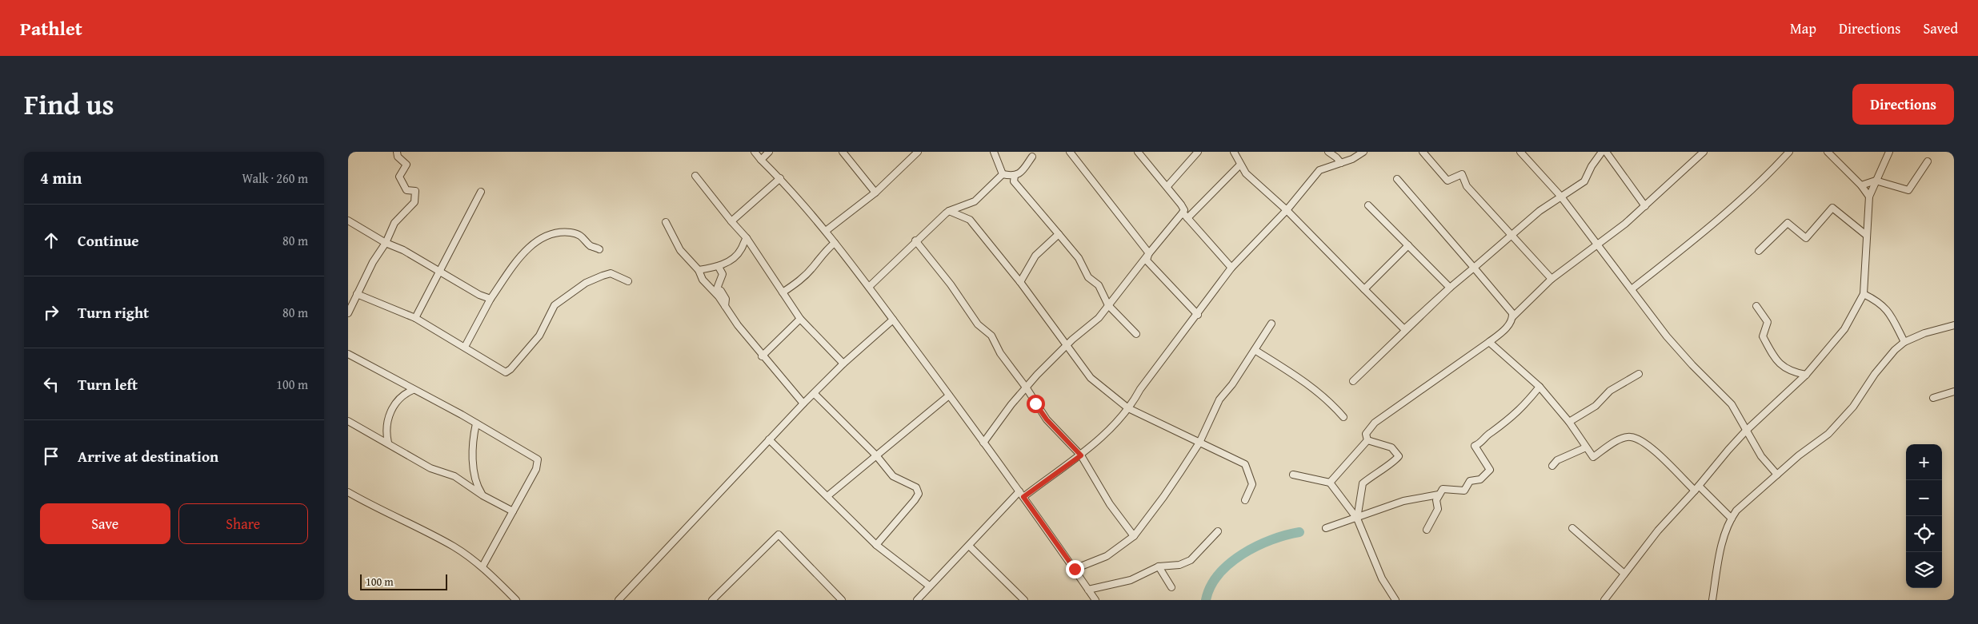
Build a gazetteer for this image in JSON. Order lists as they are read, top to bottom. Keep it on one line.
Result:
{"scale_bar":"100 m","page":{"header":"Pathlet","nav":["Map","Directions","Saved"],"title":"Find us","buttons":["Directions",["Save","Share"]],"heading":["4 min","Walk · 260 m"],"list":[["Continue","80 m"],["Turn right","80 m"],["Turn left","100 m"],"Arrive at destination"],"map_buttons":["+","−"],"scale":"100 m"}}
